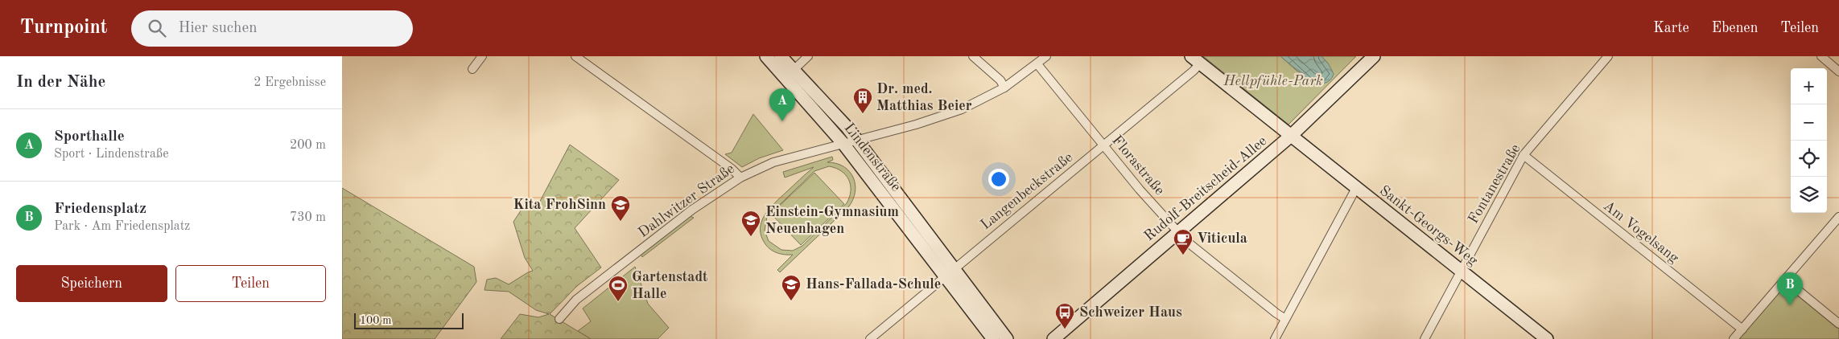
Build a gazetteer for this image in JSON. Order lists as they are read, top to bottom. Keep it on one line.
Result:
{"streets":{"street":["Lindenstraße","Florastraße","Fontanestraße","Rudolf-Breitscheid-Allee","Langenbeckstraße","Dahlwitzer Straße","Sankt-Georgs-Weg","Am Vogelsang"]},"crossings":[["Lindenstraße","Langenbeckstraße"],["Lindenstraße","Dahlwitzer Straße"],["Florastraße","Rudolf-Breitscheid-Allee"],["Florastraße","Langenbeckstraße"],["Florastraße","Dahlwitzer Straße"],["Fontanestraße","Sankt-Georgs-Weg"],["Fontanestraße","Am Vogelsang"],["Rudolf-Breitscheid-Allee","Sankt-Georgs-Weg"],["Langenbeckstraße","Sankt-Georgs-Weg"]],"parks":["Hellpfühle-Park"],"places":{"building":["Dr. med. Matthias Beier"],"school or university":["Kita FrohSinn","Einstein-Gymnasium Neuenhagen","Hans-Fallada-Schule"],"cafe":["Viticula"],"sports":["Gartenstadt Halle"],"bus stop":["Schweizer Haus"]},"scale_bar":"100 m","page":{"header":"Turnpoint","search":"Hier suchen","nav":["Karte","Ebenen","Teilen"],"heading":["In der Nähe","2 Ergebnisse"],"map_buttons":["+","−"],"pins":["A","B"],"list":[{"mark":"A","name":"Sporthalle","note":"Sport · Lindenstraße","value":"200 m"},{"mark":"B","name":"Friedensplatz","note":"Park · Am Friedensplatz","value":"730 m"}],"buttons":["Speichern","Teilen"],"scale":"100 m"}}
